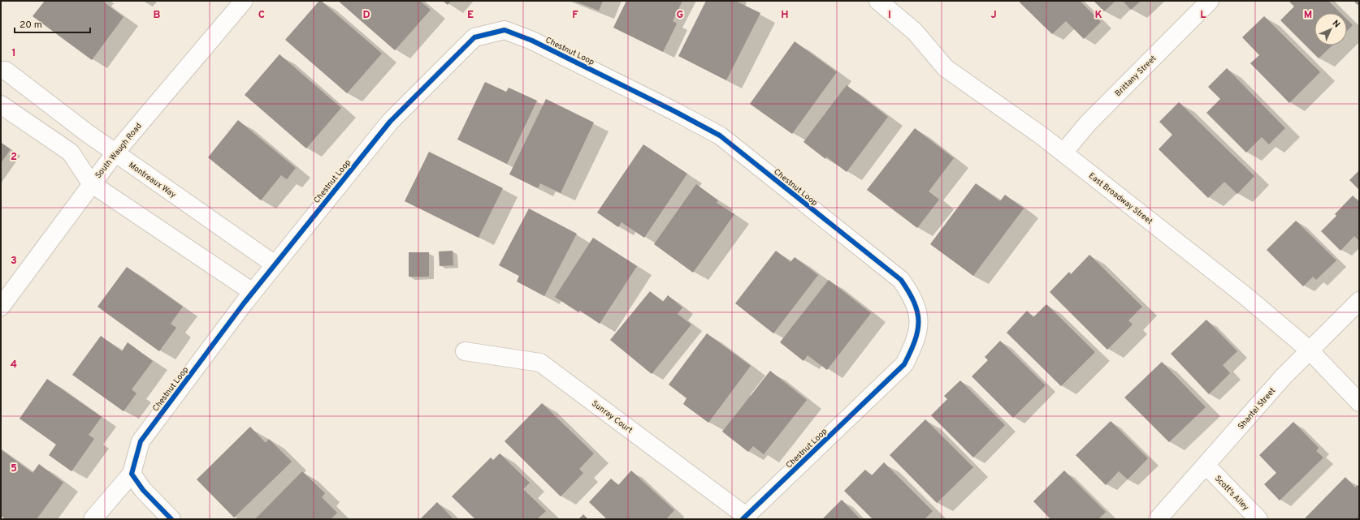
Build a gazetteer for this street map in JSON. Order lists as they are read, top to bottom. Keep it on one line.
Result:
{"streets":{"street":["Chestnut Loop","Brittany Street","South Waugh Road","Montreaux Way","East Broadway Street","Shantel Street","Sunray Court","Scott's Alley"]},"crossings":[["Chestnut Loop","Montreaux Way"],["Chestnut Loop","Sunray Court"],["Brittany Street","East Broadway Street"],["South Waugh Road","Montreaux Way"],["East Broadway Street","Shantel Street"],["Shantel Street","Scott's Alley"]],"scale_bar":"20 m","north":"top right","grid":{"columns":["B","C","D","E","F","G","H","I","J","K","L","M"],"rows":["1","2","3","4","5"]}}
